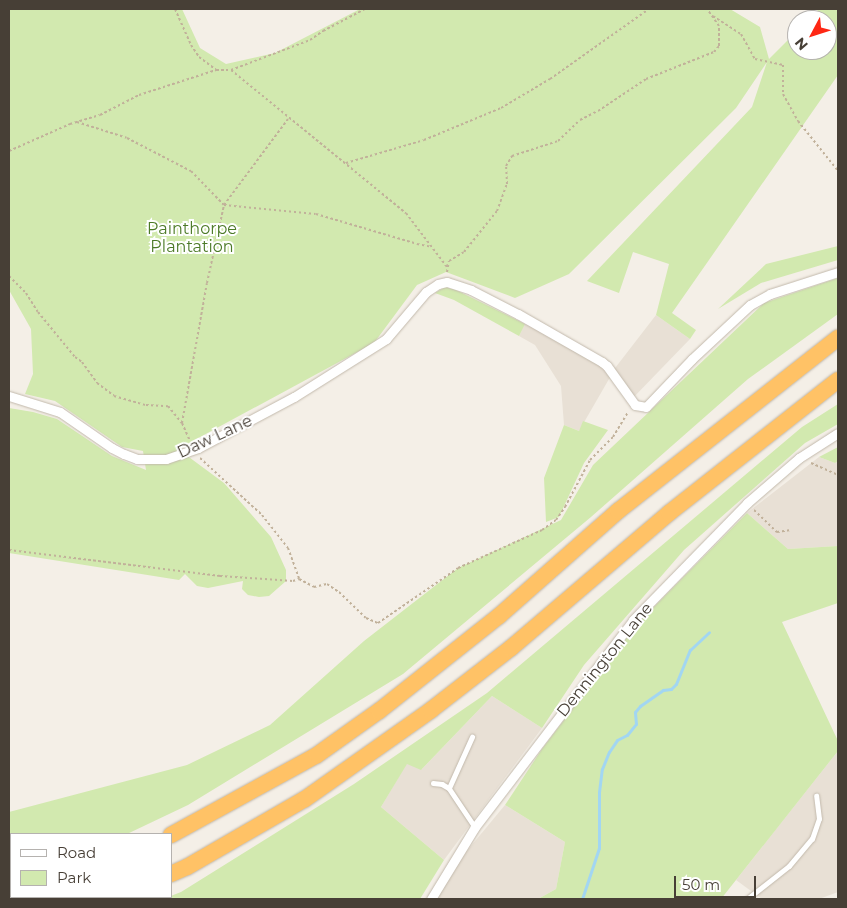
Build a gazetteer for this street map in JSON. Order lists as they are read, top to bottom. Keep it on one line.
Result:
{"streets":{"street":["Daw Lane","Dennington Lane"]},"parks":["Painthorpe Plantation"],"legend":["Road","Park"],"scale_bar":"50 m","north":"bottom left"}
